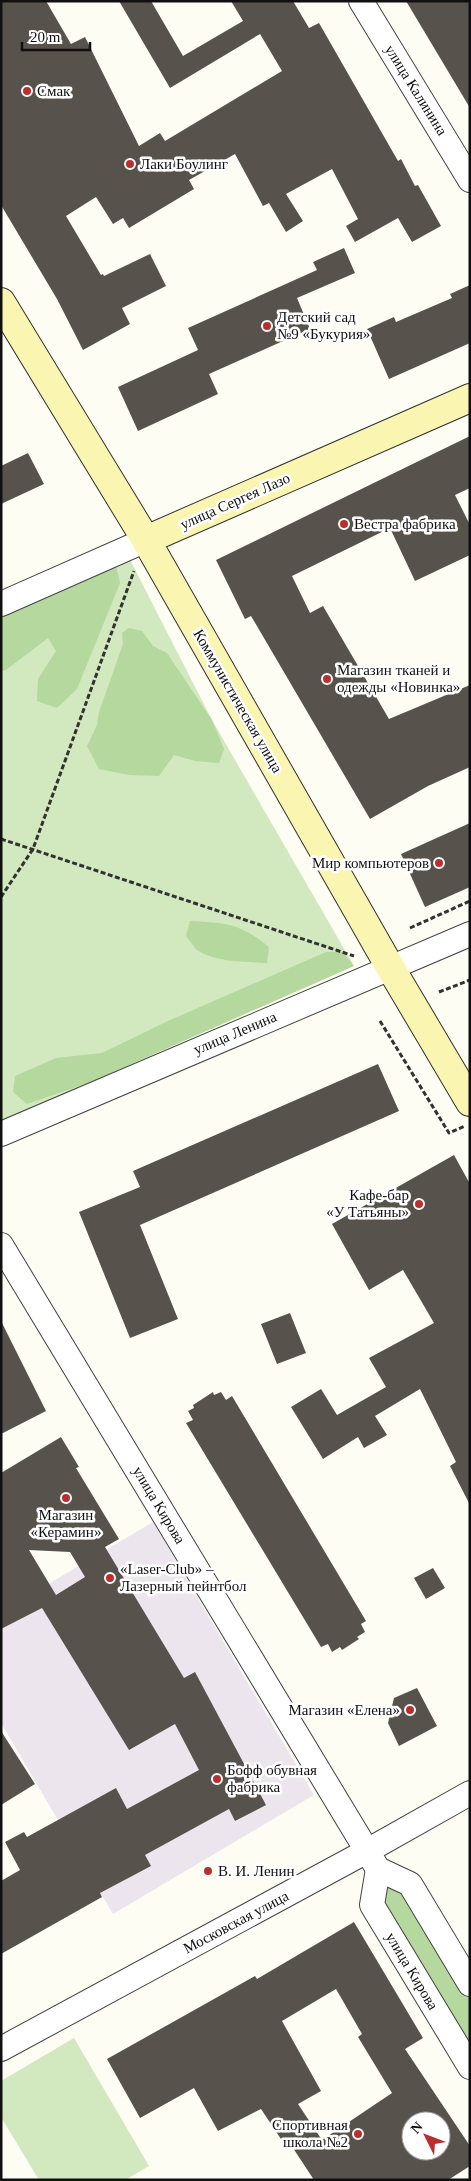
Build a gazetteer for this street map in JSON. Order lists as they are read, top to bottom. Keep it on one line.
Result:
{"streets":{"main road":["улица Сергея Лазо","Коммунистическая улица"],"street":["улица Калинина","улица Ленина","улица Кирова","Московская улица"]},"crossings":[["улица Сергея Лазо","Коммунистическая улица"],["Коммунистическая улица","улица Ленина"],["улица Кирова","Московская улица"]],"places":["Смак","Лаки Боулинг","Детский сад №9 «Букурия»","Вестра фабрика","Магазин тканей и одежды «Новинка»","Мир компьютеров","Кафе-бар «У Татьяны»","Магазин «Керамин»","«Laser-Club» – Лазерный пейнтбол","Магазин «Елена»","Бофф обувная фабрика","В. И. Ленин","Спортивная школа №2"],"scale_bar":"20 m","north":"top left"}
